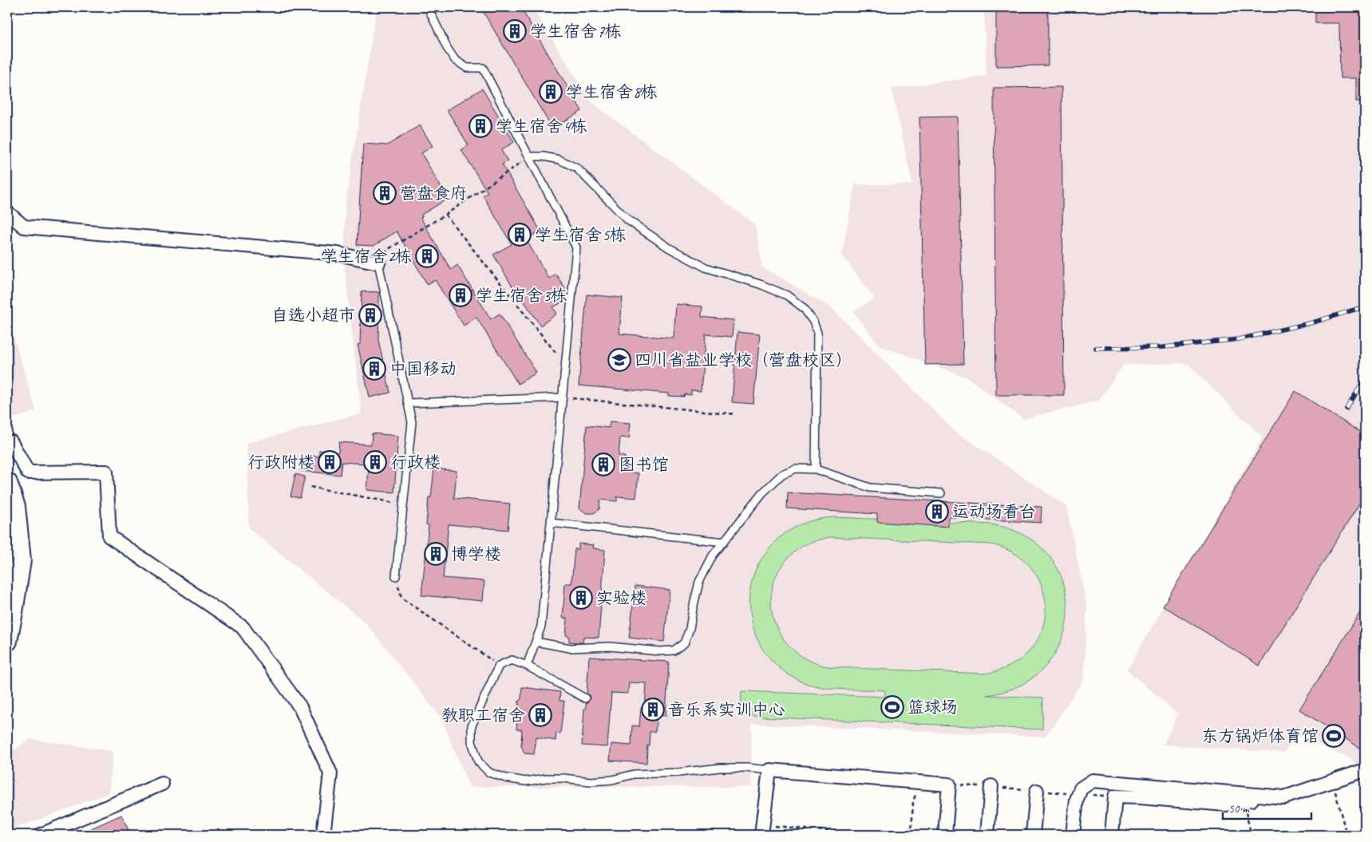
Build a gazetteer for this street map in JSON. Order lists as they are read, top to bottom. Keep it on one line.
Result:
{"places":{"building":["学生宿舍7栋","学生宿舍8栋","学生宿舍4栋","营盘食府","学生宿舍5栋","学生宿舍2栋","学生宿舍3栋","自选小超市","中国移动","行政附楼","行政楼","图书馆","运动场看台","博学楼","实验楼","音乐系实训中心","教职工宿舍"],"school or university":["四川省盐业学校（营盘校区）"],"sports":["篮球场","东方锅炉体育馆"]},"scale_bar":"50 m"}
